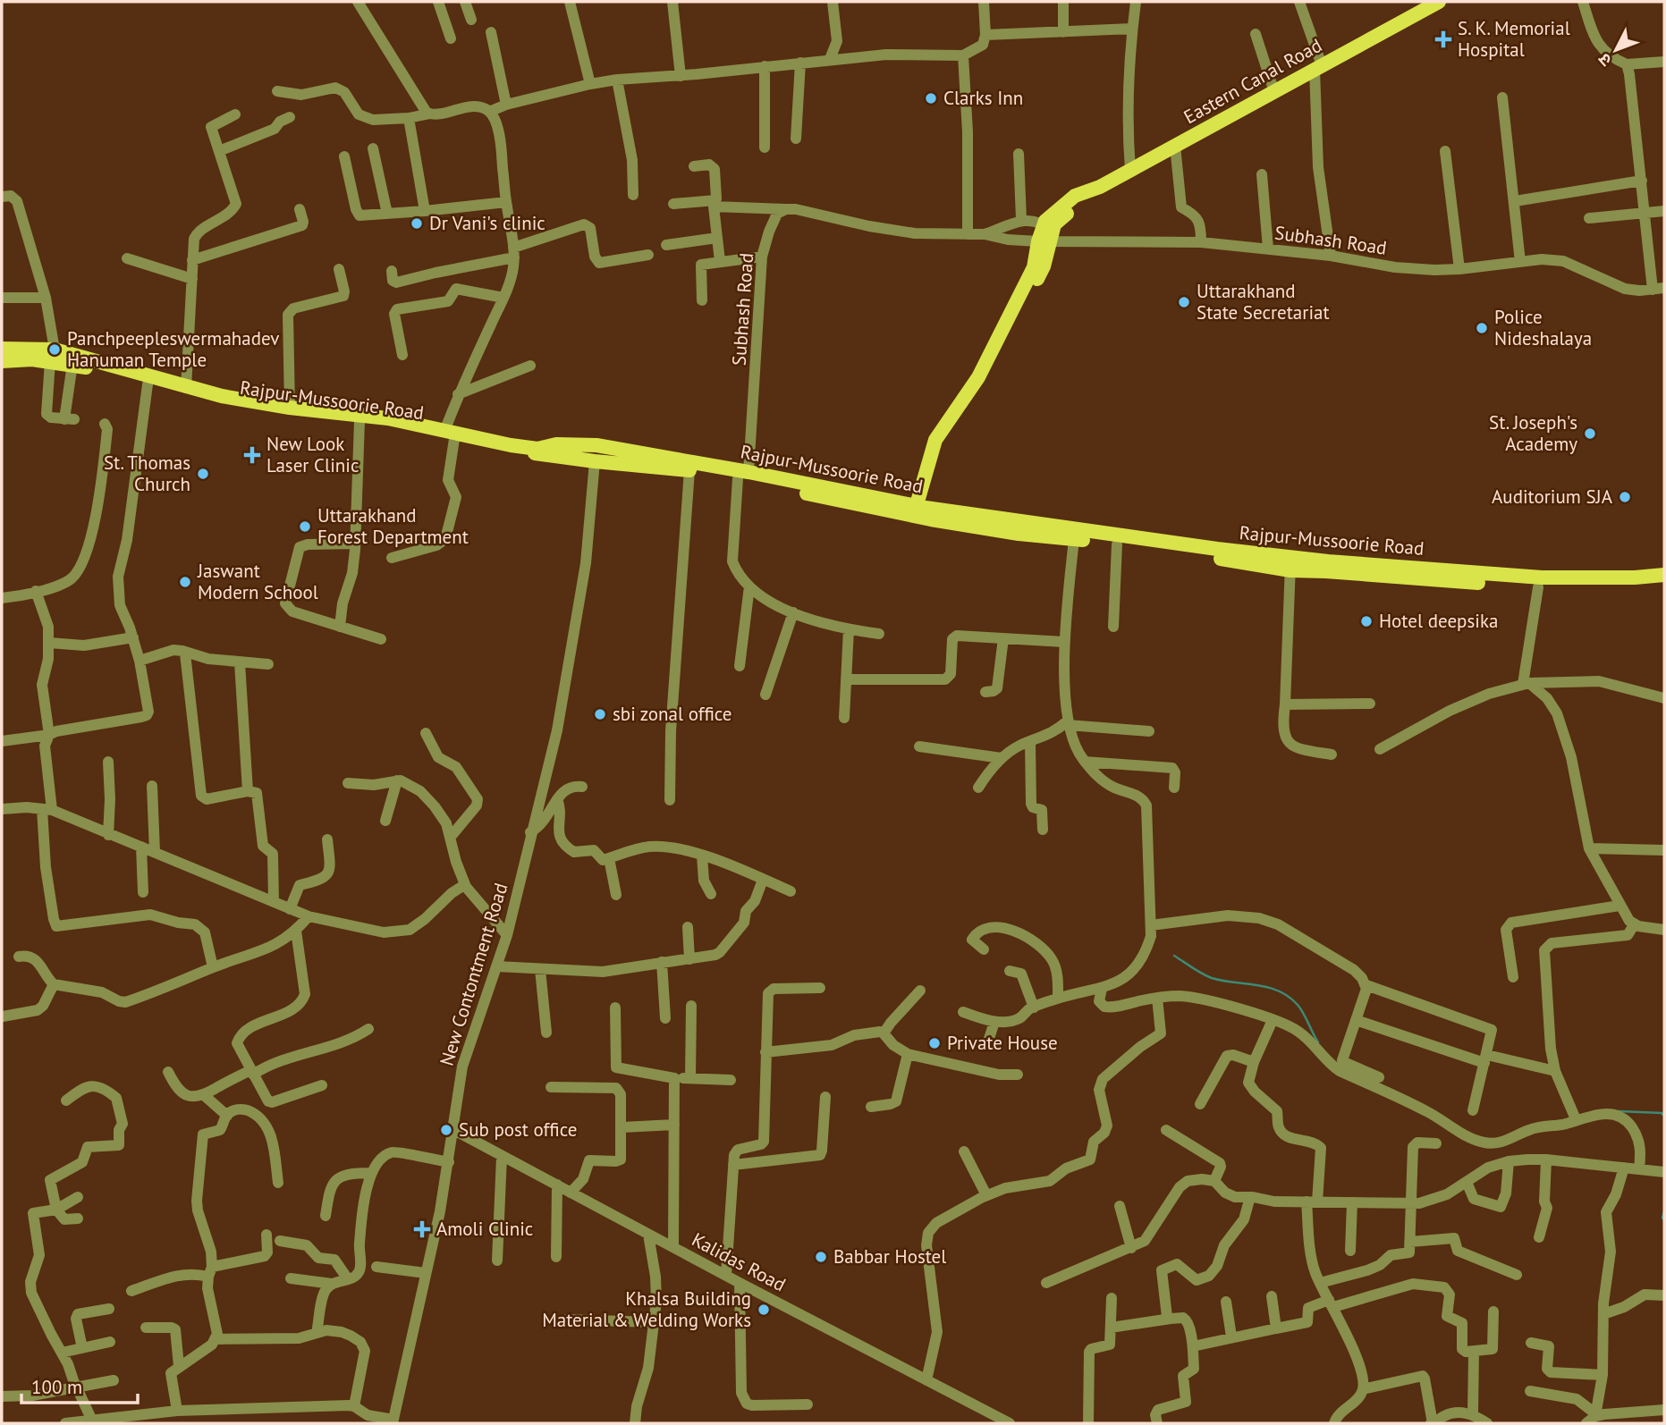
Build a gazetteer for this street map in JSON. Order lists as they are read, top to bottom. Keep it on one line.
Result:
{"streets":{"main road":["Eastern Canal Road","Rajpur-Mussoorie Road"],"street":["Subhash Road","New Contontment Road","Kalidas Road"]},"crossings":[["Eastern Canal Road","Subhash Road"],["Subhash Road","Rajpur-Mussoorie Road"],["Rajpur-Mussoorie Road","New Contontment Road"],["New Contontment Road","Kalidas Road"]],"places":{"health":["S. K. Memorial Hospital","New Look Laser Clinic","Amoli Clinic"],"other":["Clarks Inn","Dr Vani's clinic","Uttarakhand State Secretariat","Police Nideshalaya","Panchpeepleswermahadev Hanuman Temple","St. Joseph's Academy","St. Thomas Church","Auditorium SJA","Uttarakhand Forest Department","Jaswant Modern School","Hotel deepsika","sbi zonal office","Private House","Sub post office","Babbar Hostel","Khalsa Building Material & Welding Works"]},"scale_bar":"100 m","north":"bottom left"}
